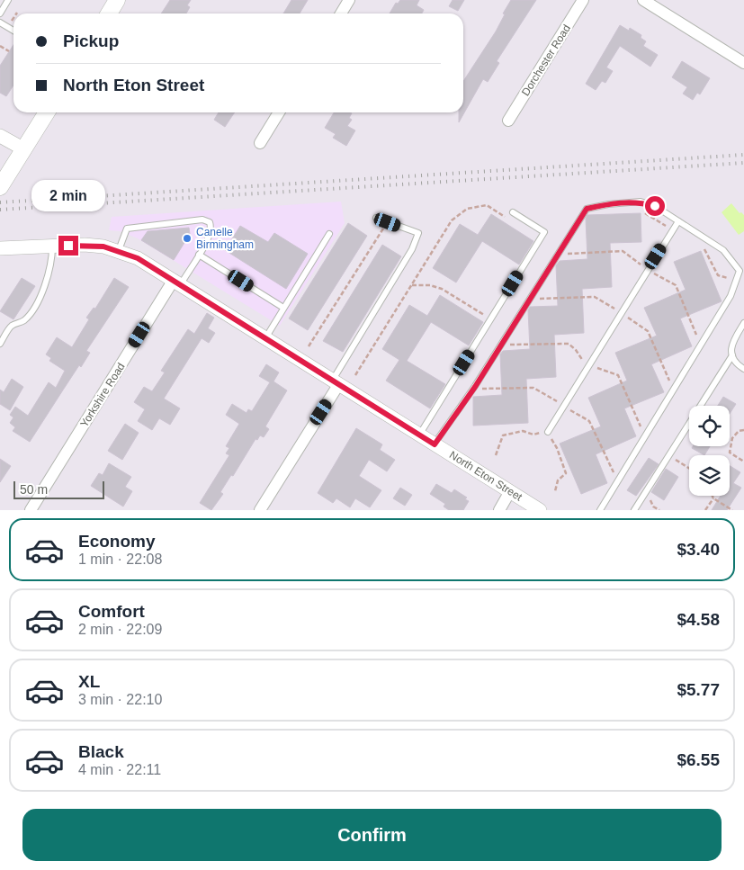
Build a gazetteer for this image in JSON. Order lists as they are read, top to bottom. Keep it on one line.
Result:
{"streets":{"street":["Dorchester Road","Yorkshire Road","North Eton Street"]},"crossings":[["Yorkshire Road","North Eton Street"]],"places":["Canelle Birmingham"],"scale_bar":"50 m","page":{"banner":["Pickup","North Eton Street"],"bubble":"2 min","scale":"50 m","list":[{"name":"Economy","note":"1 min · 22:08","value":"$3.40"},{"name":"Comfort","note":"2 min · 22:09","value":"$4.58"},{"name":"XL","note":"3 min · 22:10","value":"$5.77"},{"name":"Black","note":"4 min · 22:11","value":"$6.55"}],"buttons":"Confirm"}}
